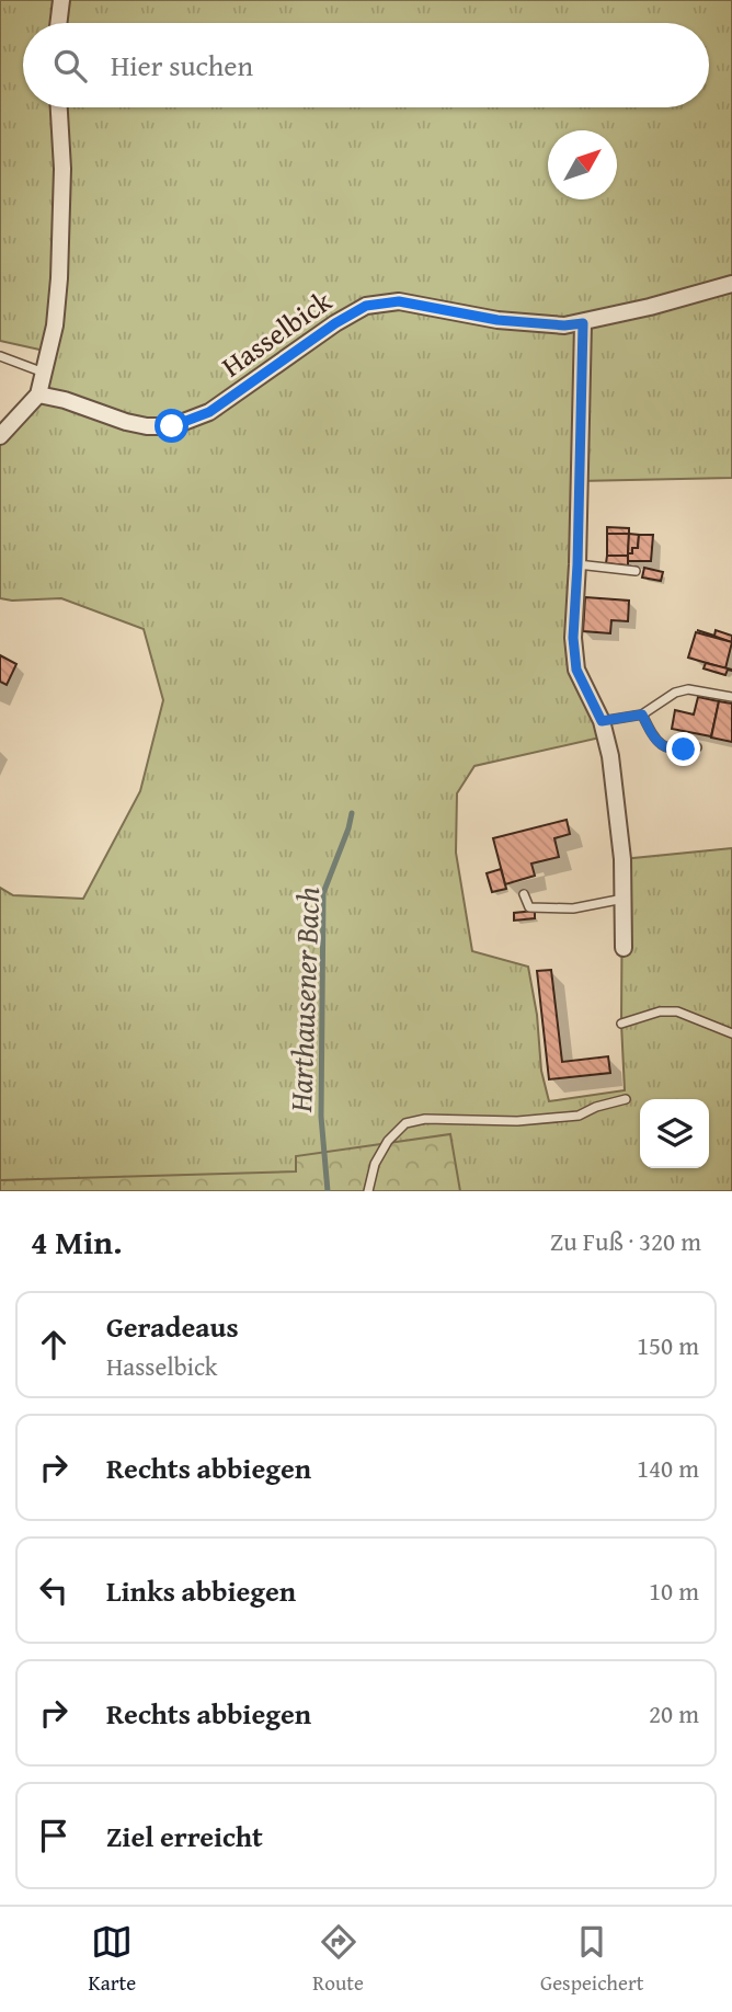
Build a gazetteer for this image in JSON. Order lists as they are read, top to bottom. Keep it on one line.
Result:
{"streets":{"street":["Hasselbick"]},"water":["Harthausener Bach"],"north":"top right","page":{"search":"Hier suchen","heading":["4 Min.","Zu Fuß · 320 m"],"list":[["Geradeaus","Hasselbick","150 m"],["Rechts abbiegen","140 m"],["Links abbiegen","10 m"],["Rechts abbiegen","20 m"],"Ziel erreicht"],"nav":["Karte","Route","Gespeichert"]}}
